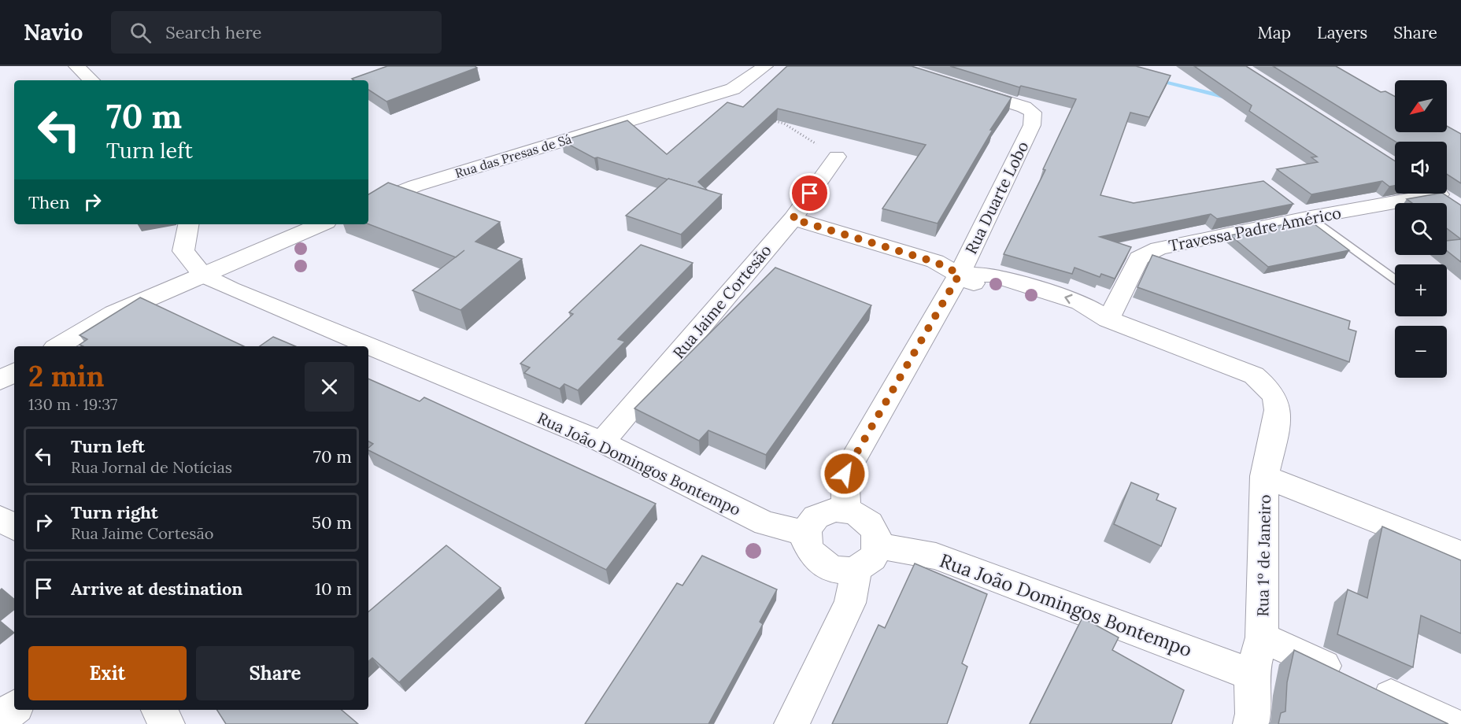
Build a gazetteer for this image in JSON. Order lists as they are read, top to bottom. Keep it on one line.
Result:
{"streets":{"street":["Rua das Presas de Sá","Rua Duarte Lobo","Travessa Padre Américo","Rua Jaime Cortesão","Rua João Domingos Bontempo","Rua 1º de Janeiro"]},"crossings":[["Rua Duarte Lobo","Rua João Domingos Bontempo"],["Travessa Padre Américo","Rua 1º de Janeiro"],["Rua Jaime Cortesão","Rua João Domingos Bontempo"],["Rua João Domingos Bontempo","Rua 1º de Janeiro"]],"north":"bottom left","page":{"header":"Navio","search":"Search here","nav":["Map","Layers","Share"],"map_buttons":["+","−"],"turn":["70 m","Turn left"],"then":"Then","heading":["2 min","130 m · 19:37"],"list":[{"name":"Turn left","note":"Rua Jornal de Notícias","value":"70 m"},{"name":"Turn right","note":"Rua Jaime Cortesão","value":"50 m"},{"name":"Arrive at destination","value":"10 m"}],"buttons":["Exit","Share"]}}
